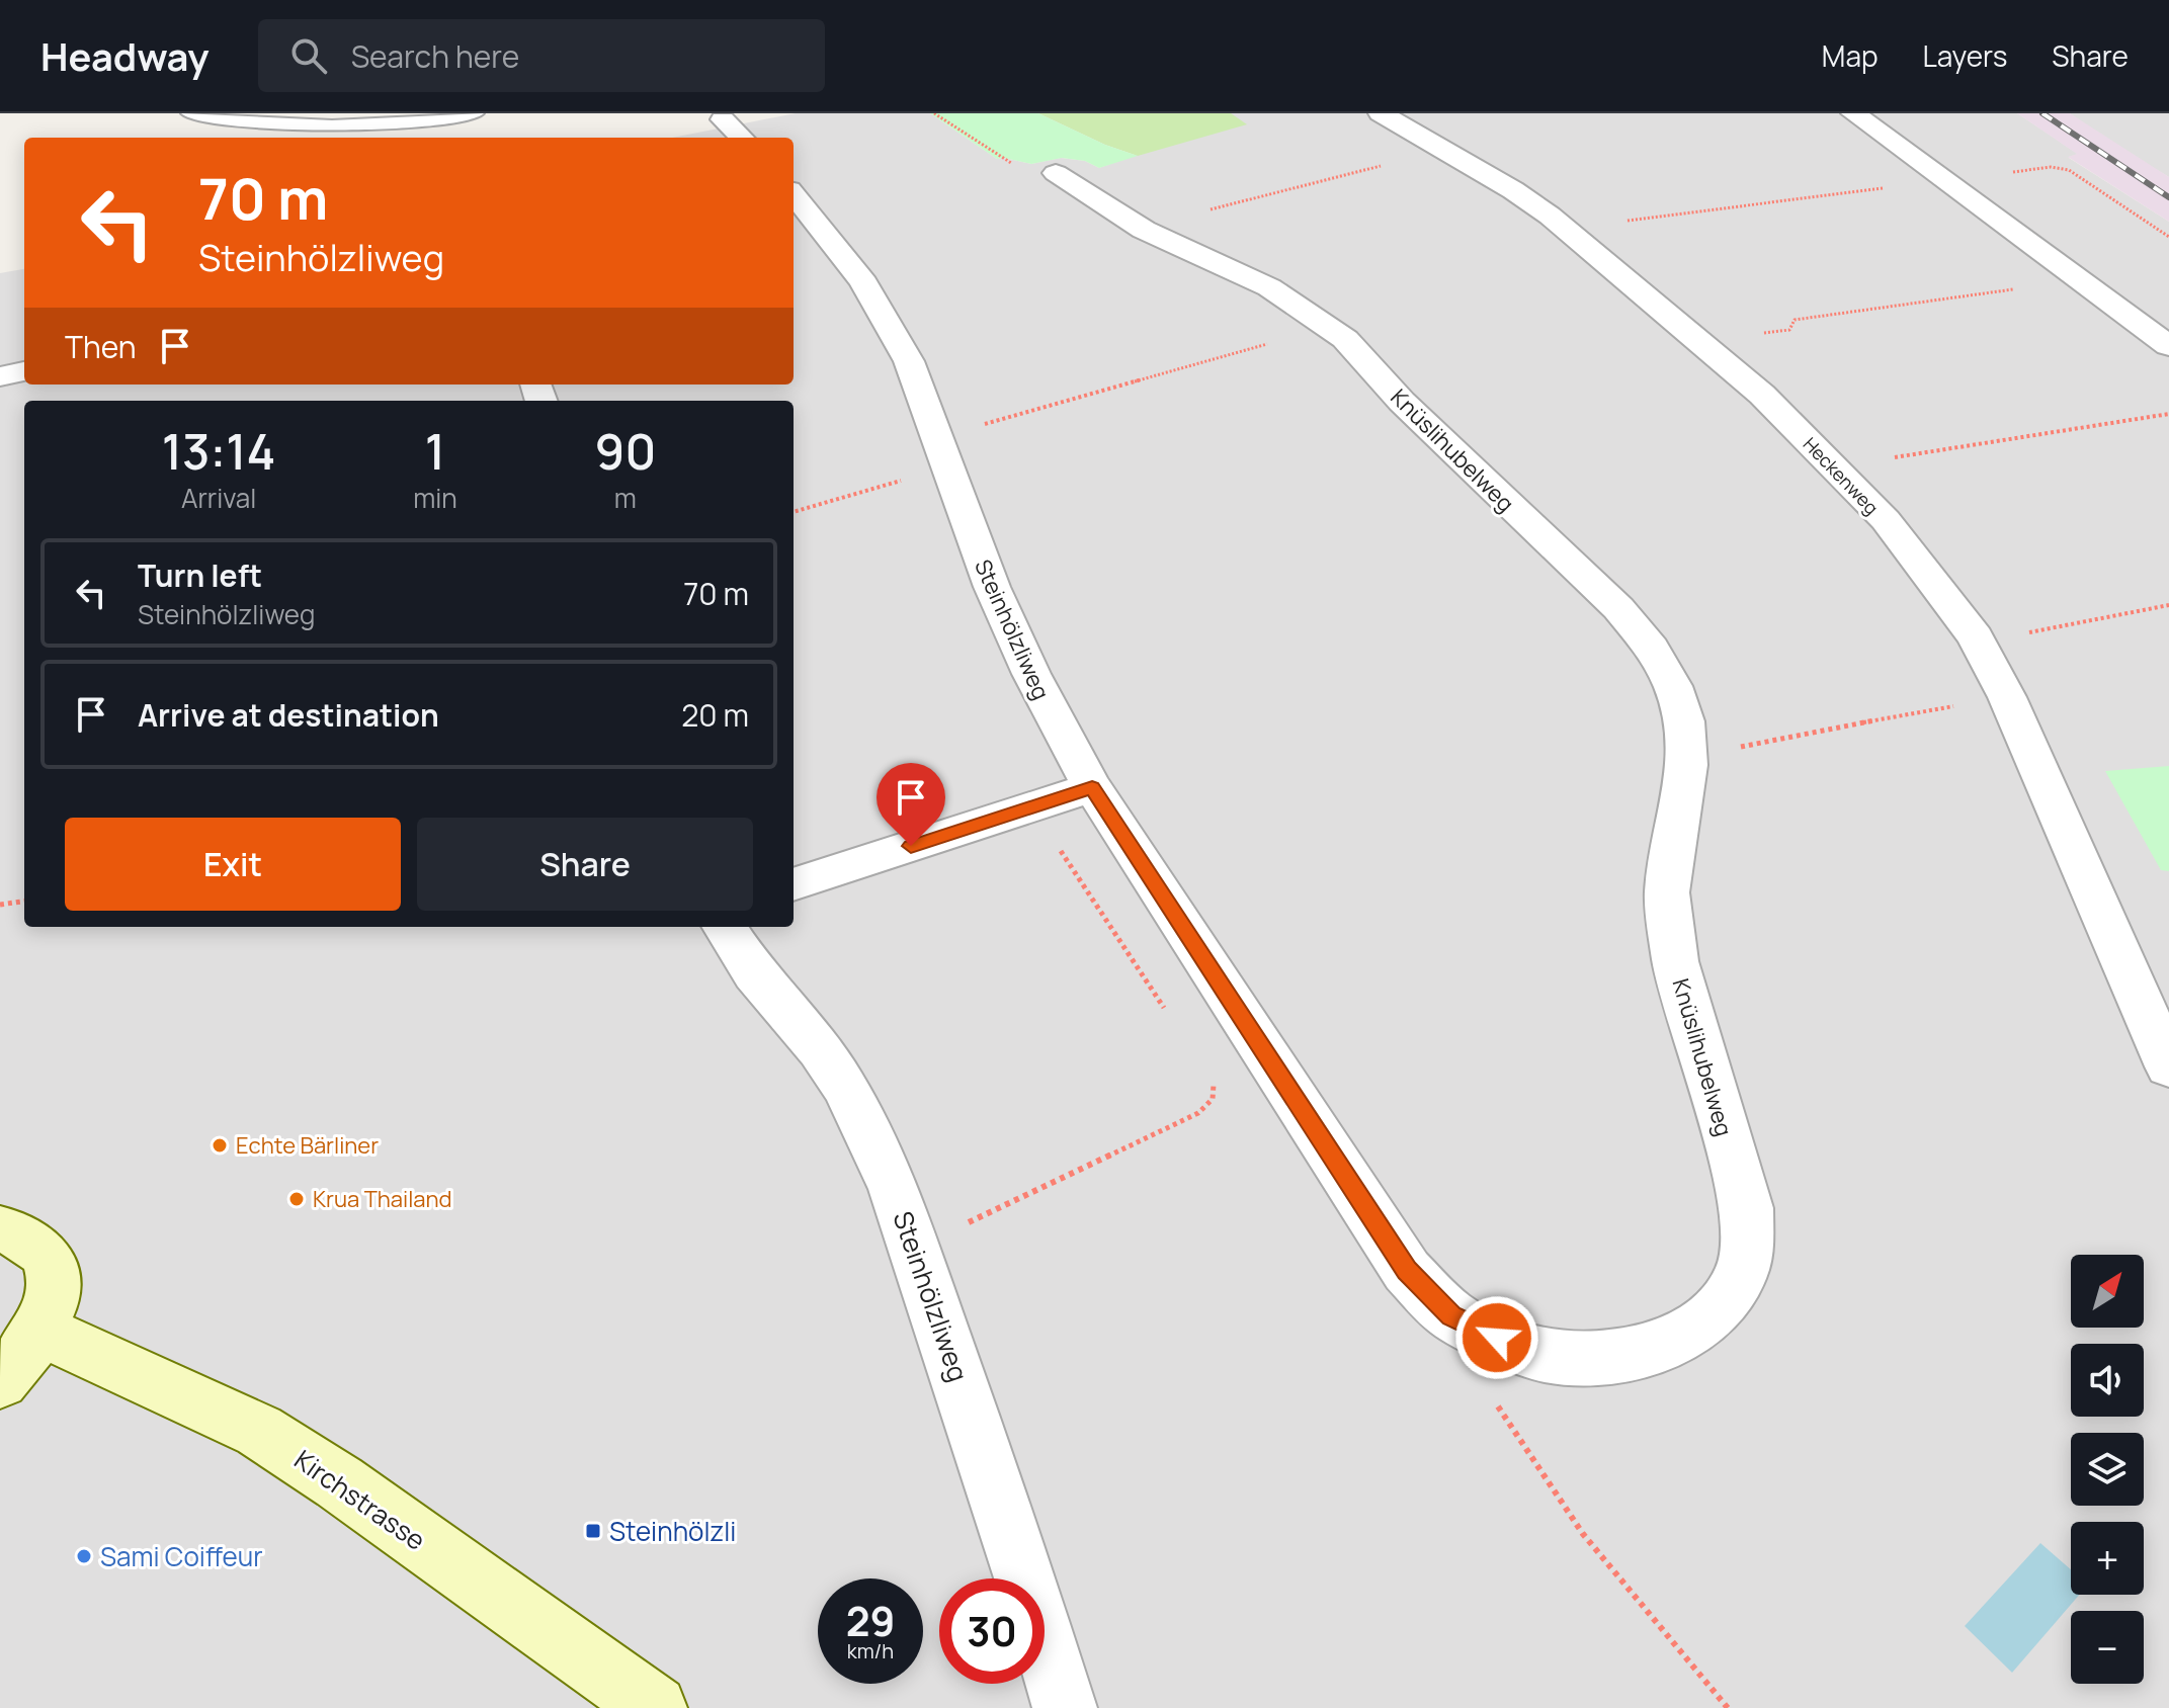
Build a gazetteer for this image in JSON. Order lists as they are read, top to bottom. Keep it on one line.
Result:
{"streets":{"street":["Knüslihubelweg","Heckenweg","Steinhölzliweg","Kirchstrasse"]},"crossings":[["Knüslihubelweg","Steinhölzliweg"]],"places":{"other":["Echte Bärliner","Krua Thailand","Sami Coiffeur"],"transit":["Steinhölzli"]},"north":"top right","page":{"header":"Headway","search":"Search here","nav":["Map","Layers","Share"],"turn":["70 m","Steinhölzliweg"],"then":"Then","eta":["13:14","Arrival","1","min","90","m"],"list":[{"name":"Turn left","note":"Steinhölzliweg","value":"70 m"},{"name":"Arrive at destination","value":"20 m"}],"buttons":["Exit","Share"],"map_buttons":["+","−"],"speed":"29 km/h","limit":"30"}}
